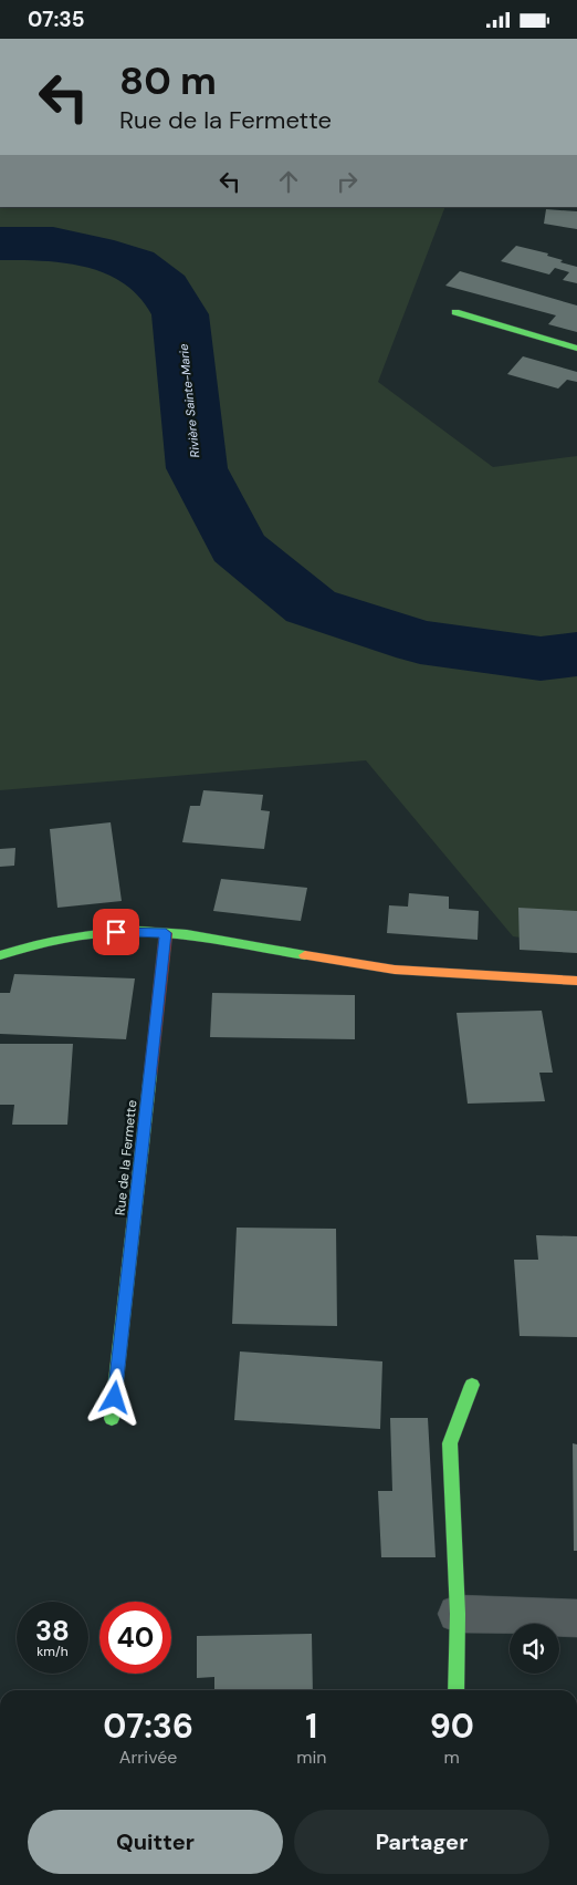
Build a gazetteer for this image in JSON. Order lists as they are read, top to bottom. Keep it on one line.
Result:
{"streets":{"street":["Rue de la Fermette"]},"water":["Rivière Sainte-Marie"],"page":{"status":"07:35","turn":["80 m","Rue de la Fermette"],"speed":"38 km/h","limit":"40","eta":["07:36","Arrivée","1","min","90","m"],"buttons":["Quitter","Partager"]}}
